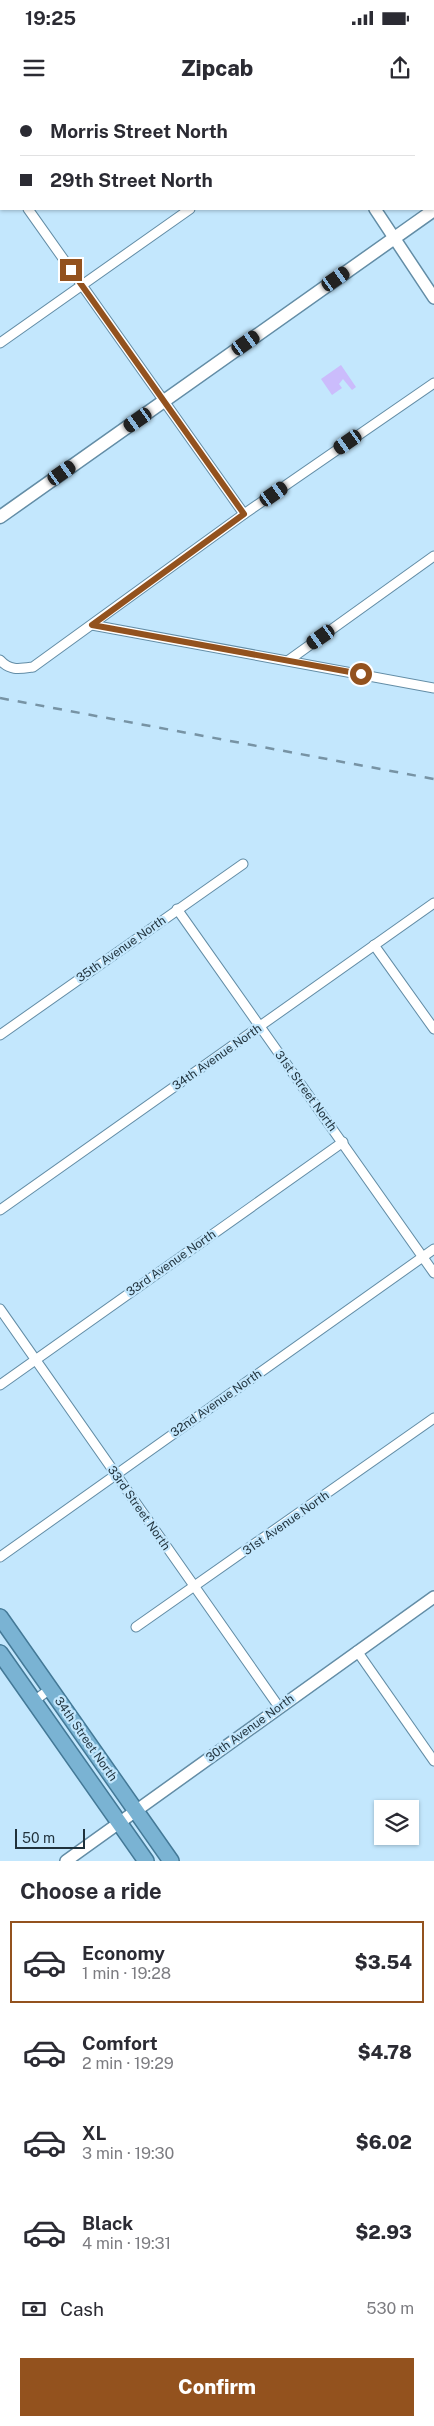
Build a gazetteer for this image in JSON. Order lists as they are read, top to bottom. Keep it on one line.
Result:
{"streets":{"highway":["34th Street North"],"street":["35th Avenue North","34th Avenue North","31st Street North","33rd Avenue North","32nd Avenue North","33rd Street North","31st Avenue North","30th Avenue North"]},"crossings":[["35th Avenue North","31st Street North"],["34th Avenue North","31st Street North"],["31st Street North","33rd Avenue North"],["31st Street North","32nd Avenue North"],["33rd Avenue North","33rd Street North"],["32nd Avenue North","33rd Street North"],["33rd Street North","31st Avenue North"],["33rd Street North","30th Avenue North"],["30th Avenue North","34th Street North"]],"scale_bar":"50 m","page":{"status":"19:25","header":"Zipcab","banner":["Morris Street North","29th Street North"],"scale":"50 m","heading":"Choose a ride","list":[{"name":"Economy","note":"1 min · 19:28","value":"$3.54"},{"name":"Comfort","note":"2 min · 19:29","value":"$4.78"},{"name":"XL","note":"3 min · 19:30","value":"$6.02"},{"name":"Black","note":"4 min · 19:31","value":"$2.93"}],"pay":["Cash","530 m"],"buttons":"Confirm"}}
